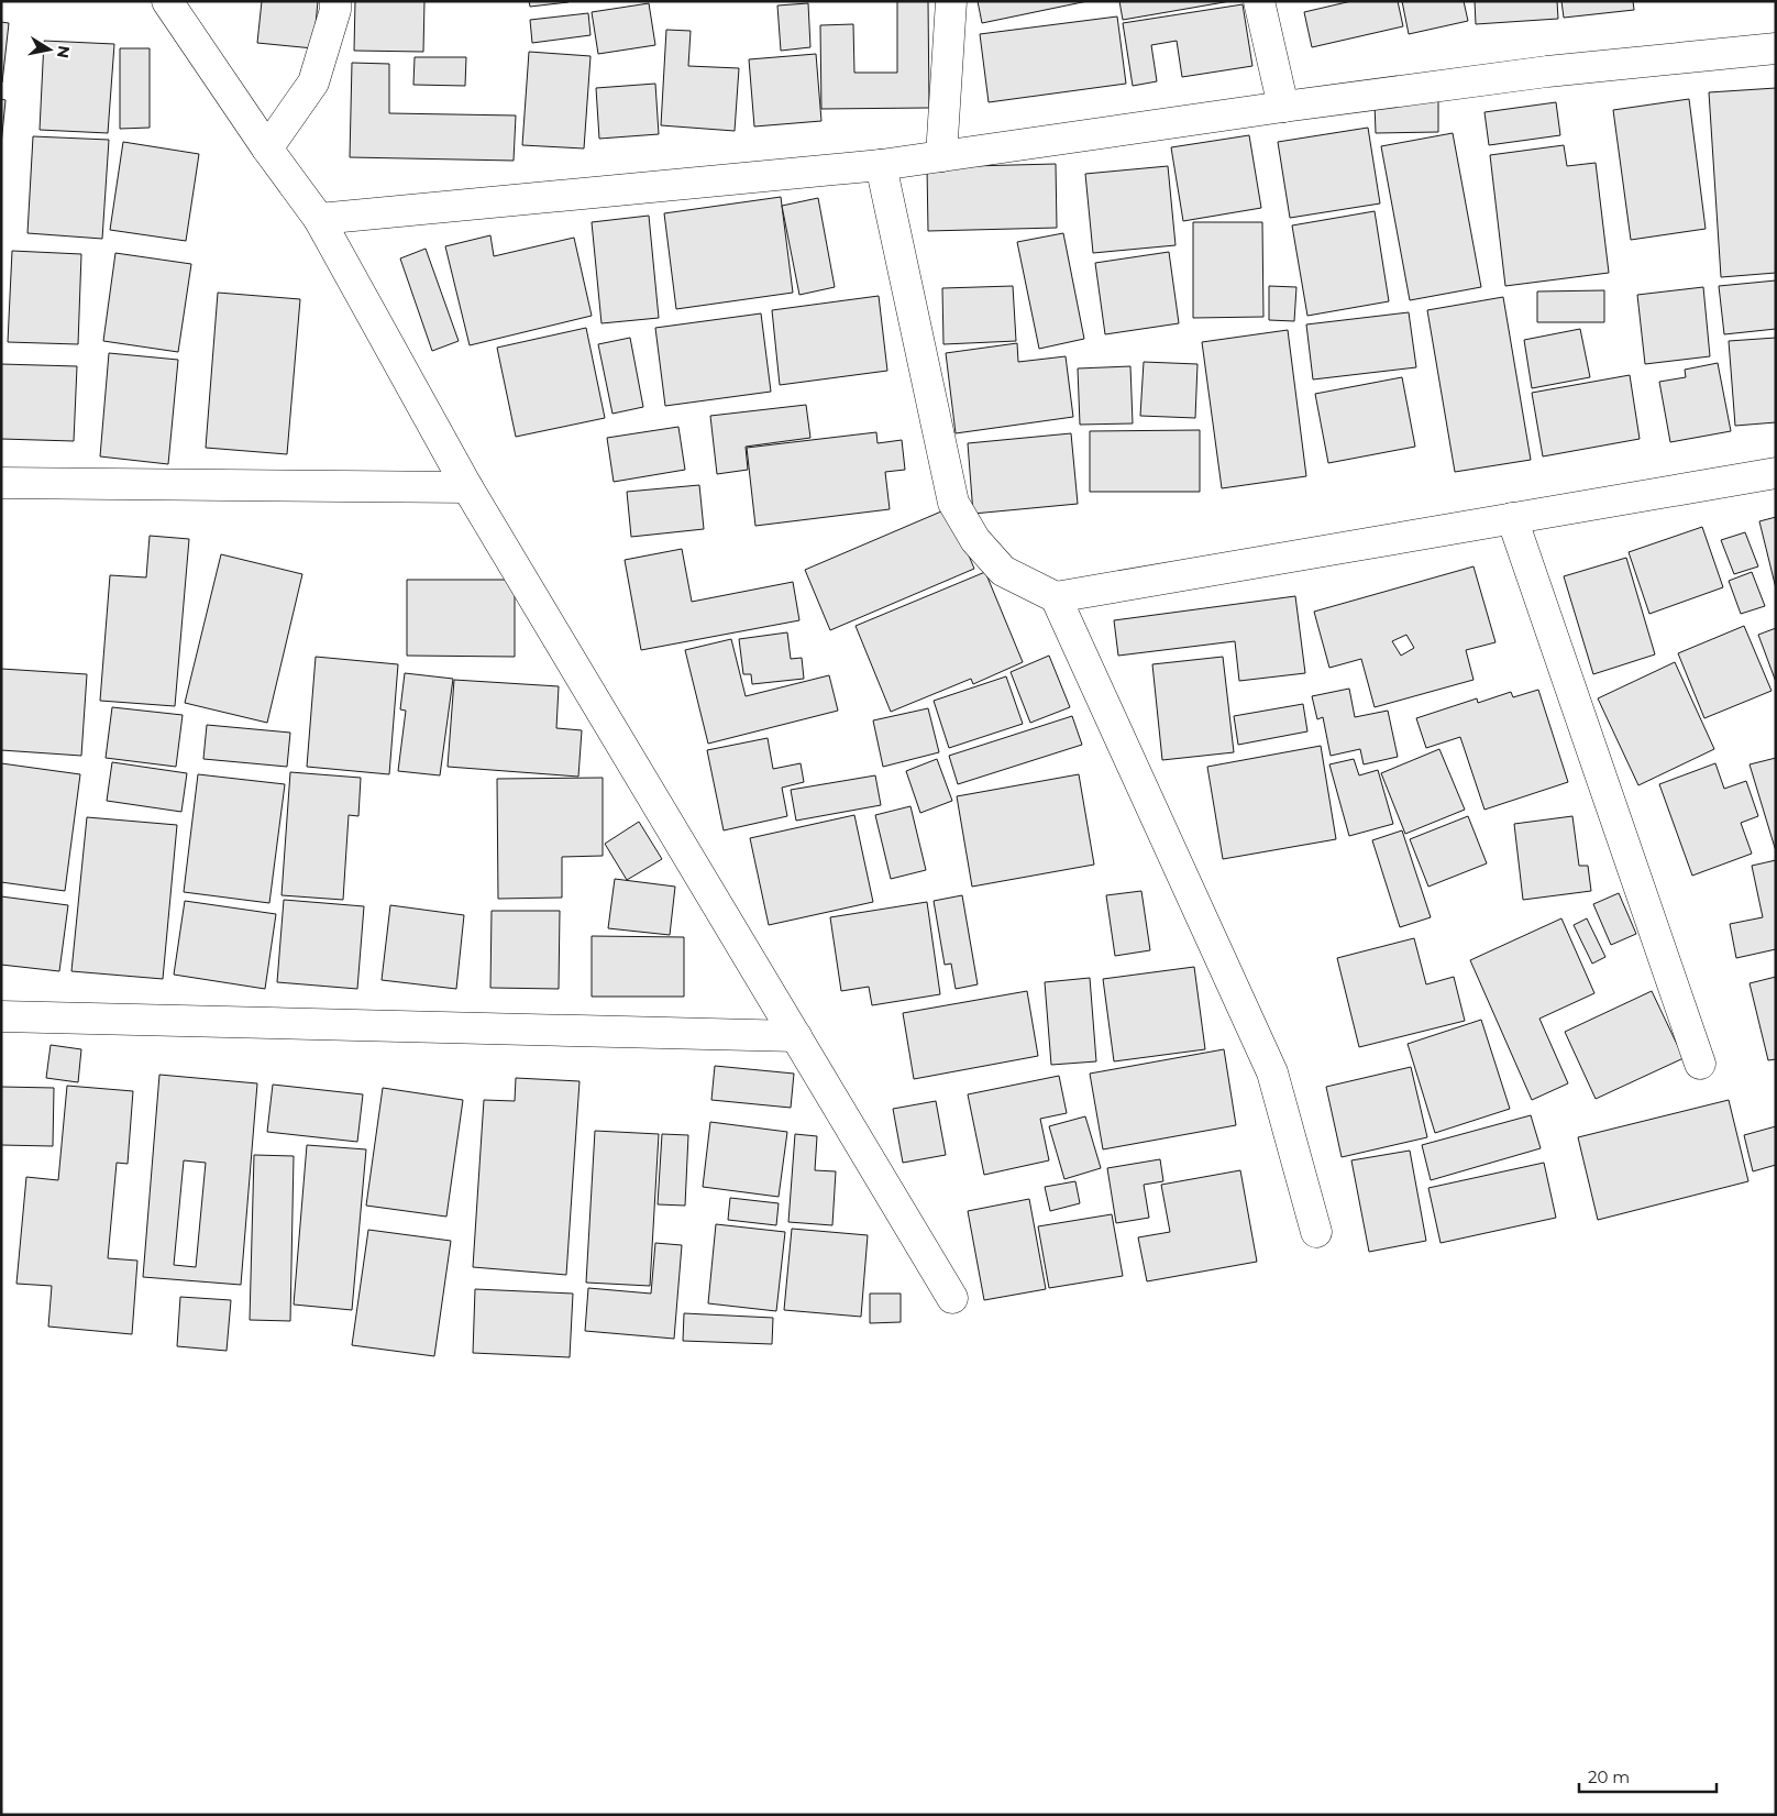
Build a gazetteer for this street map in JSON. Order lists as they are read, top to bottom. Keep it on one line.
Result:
{"scale_bar":"20 m","north":"right"}
